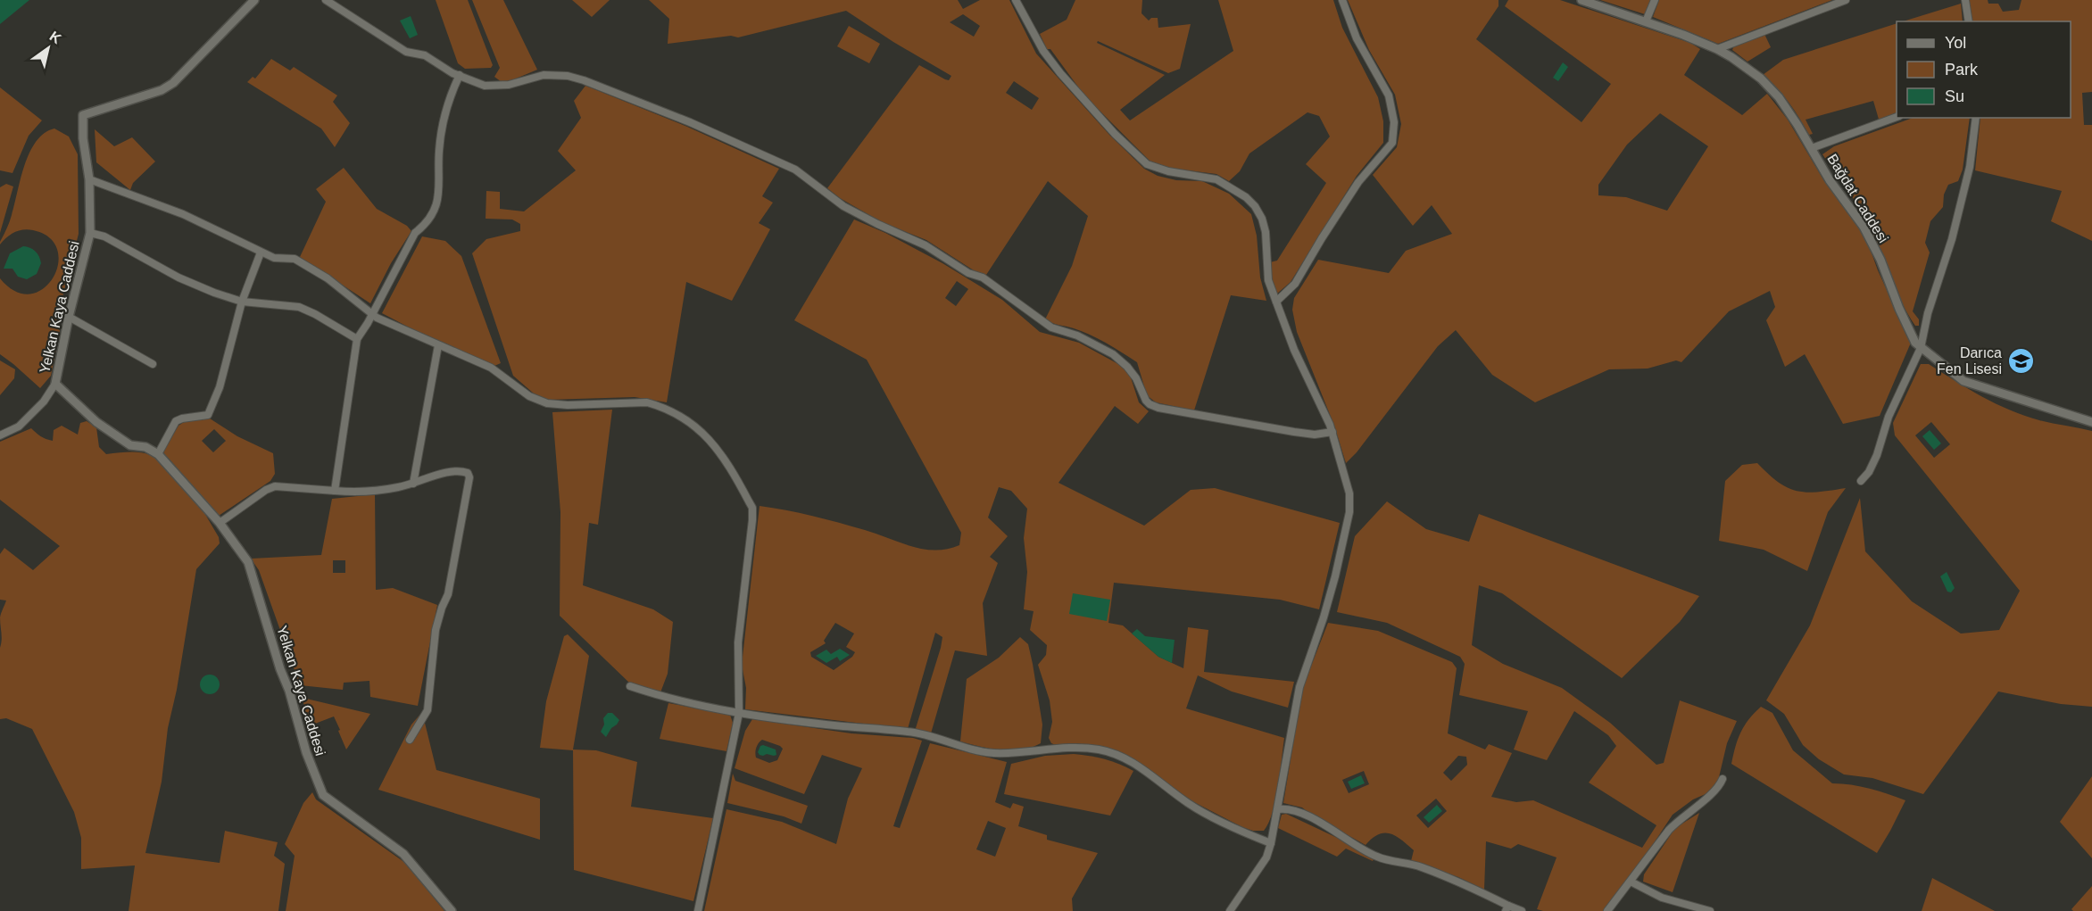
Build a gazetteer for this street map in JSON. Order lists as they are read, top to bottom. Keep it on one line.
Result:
{"streets":{"street":["Bağdat Caddesi","Yelkan Kaya Caddesi"]},"places":{"school or university":["Darıca Fen Lisesi"]},"legend":["Yol","Park","Su"],"north":"top right"}
